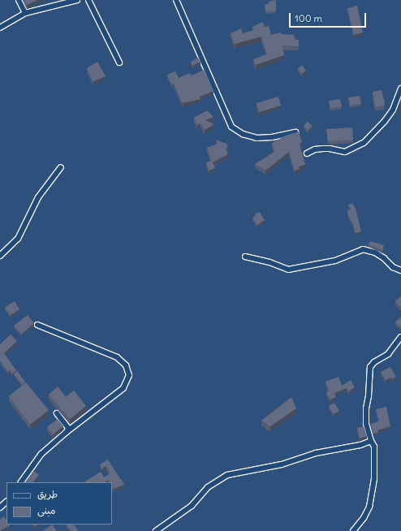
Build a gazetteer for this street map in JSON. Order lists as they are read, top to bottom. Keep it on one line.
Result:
{"legend":["طريق","مبنى"],"scale_bar":"100 m"}
